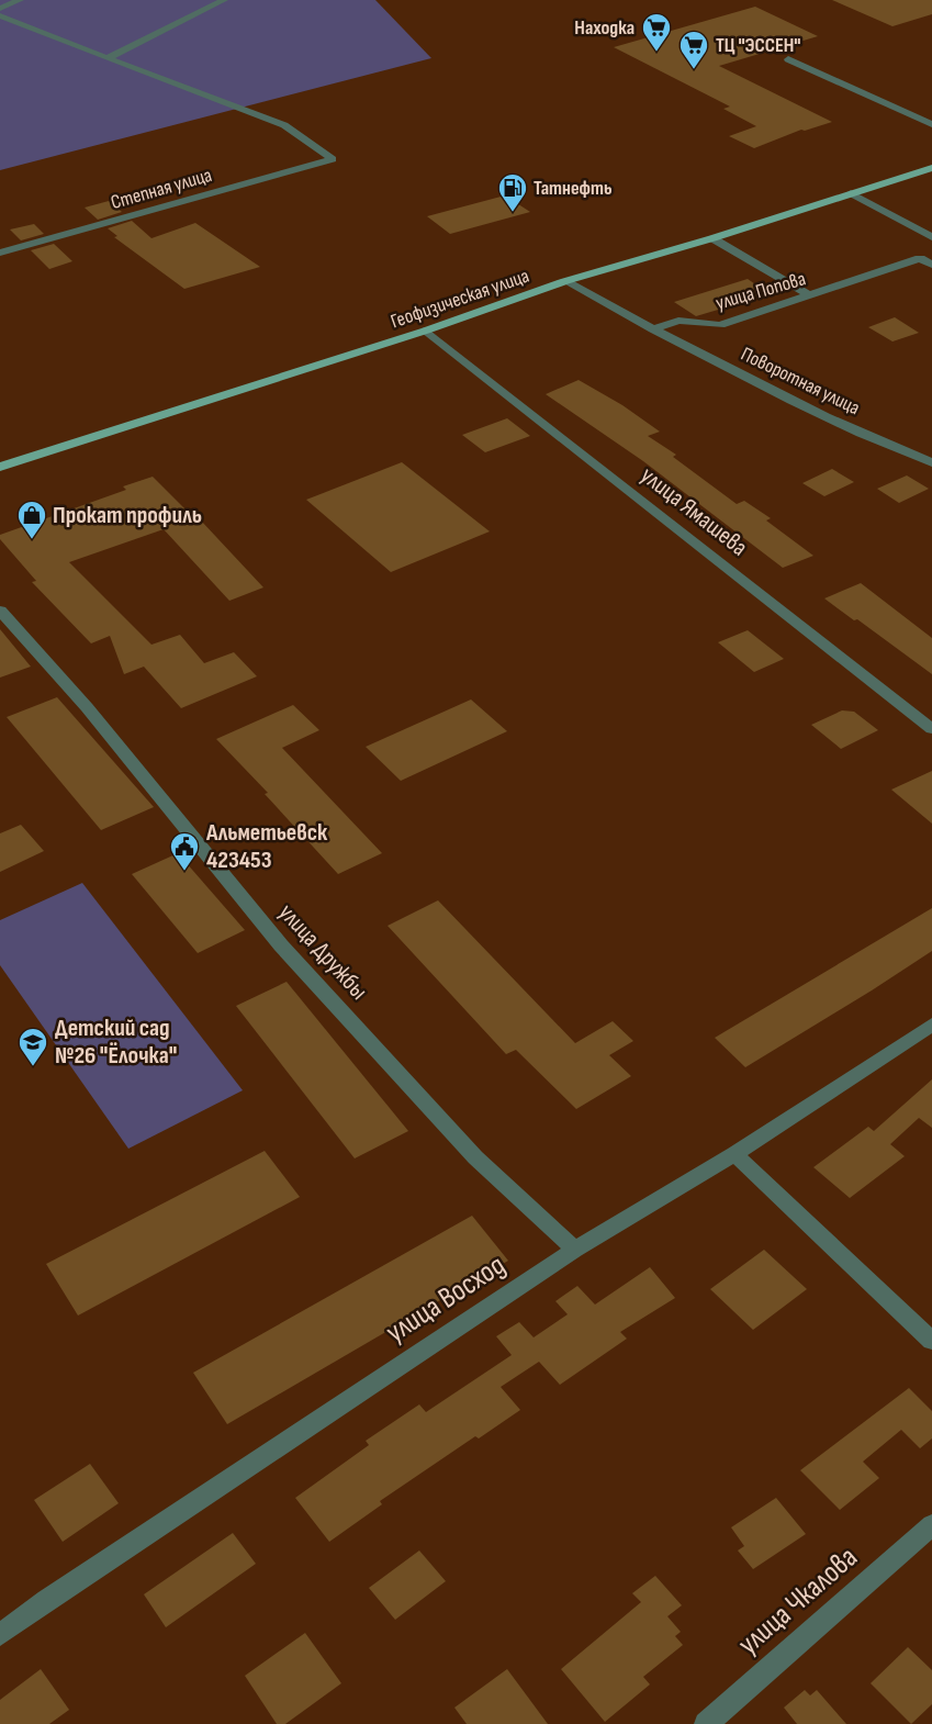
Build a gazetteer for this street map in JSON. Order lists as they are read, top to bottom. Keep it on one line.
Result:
{"streets":{"main road":["Геофизическая улица"],"street":["Степная улица","улица Попова","Поворотная улица","улица Ямашева","улица Дружбы","улица Восход","улица Чкалова"]},"crossings":[["улица Попова","Поворотная улица"],["Геофизическая улица","улица Ямашева"],["улица Дружбы","улица Восход"]],"places":{"supermarket":["Находка","ТЦ \"ЭССЕН\""],"fuel station":["Татнефть"],"shop":["Прокат профиль"],"public building":["Альметьевск 423453"],"school or university":["Детский сад №26 \"Ёлочка\""]}}
